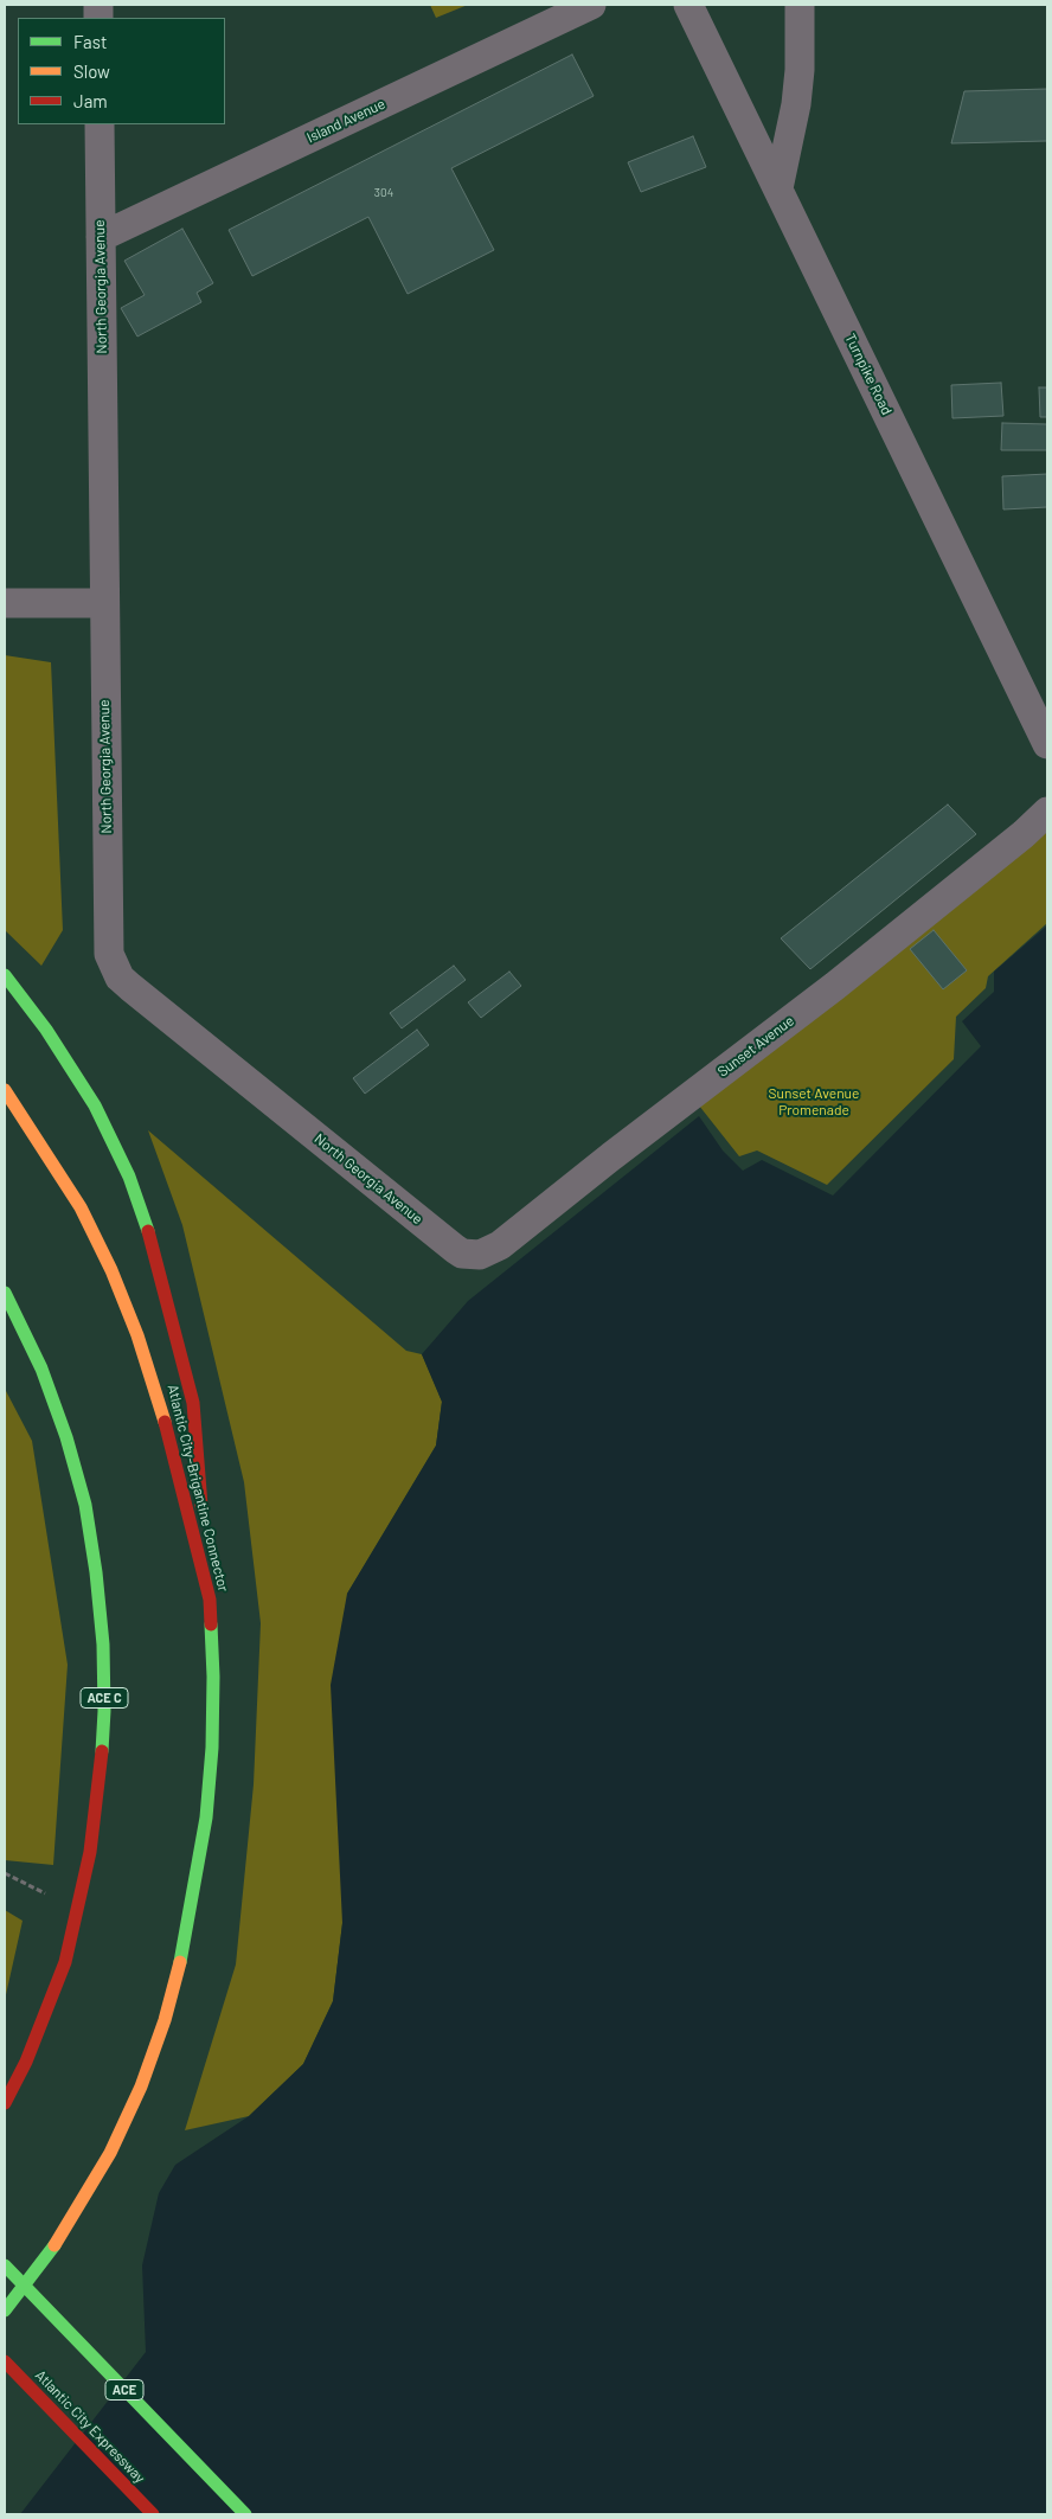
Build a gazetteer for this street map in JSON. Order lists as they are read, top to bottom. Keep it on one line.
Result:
{"streets":{"highway":["Atlantic City–Brigantine Connector","ACE C","ACE","Atlantic City Expressway"],"street":["Island Avenue","North Georgia Avenue","Turnpike Road","Sunset Avenue"]},"crossings":[["Island Avenue","North Georgia Avenue"],["North Georgia Avenue","Sunset Avenue"]],"parks":["Sunset Avenue Promenade"],"house_numbers":["304"],"legend":["Fast","Slow","Jam"]}
